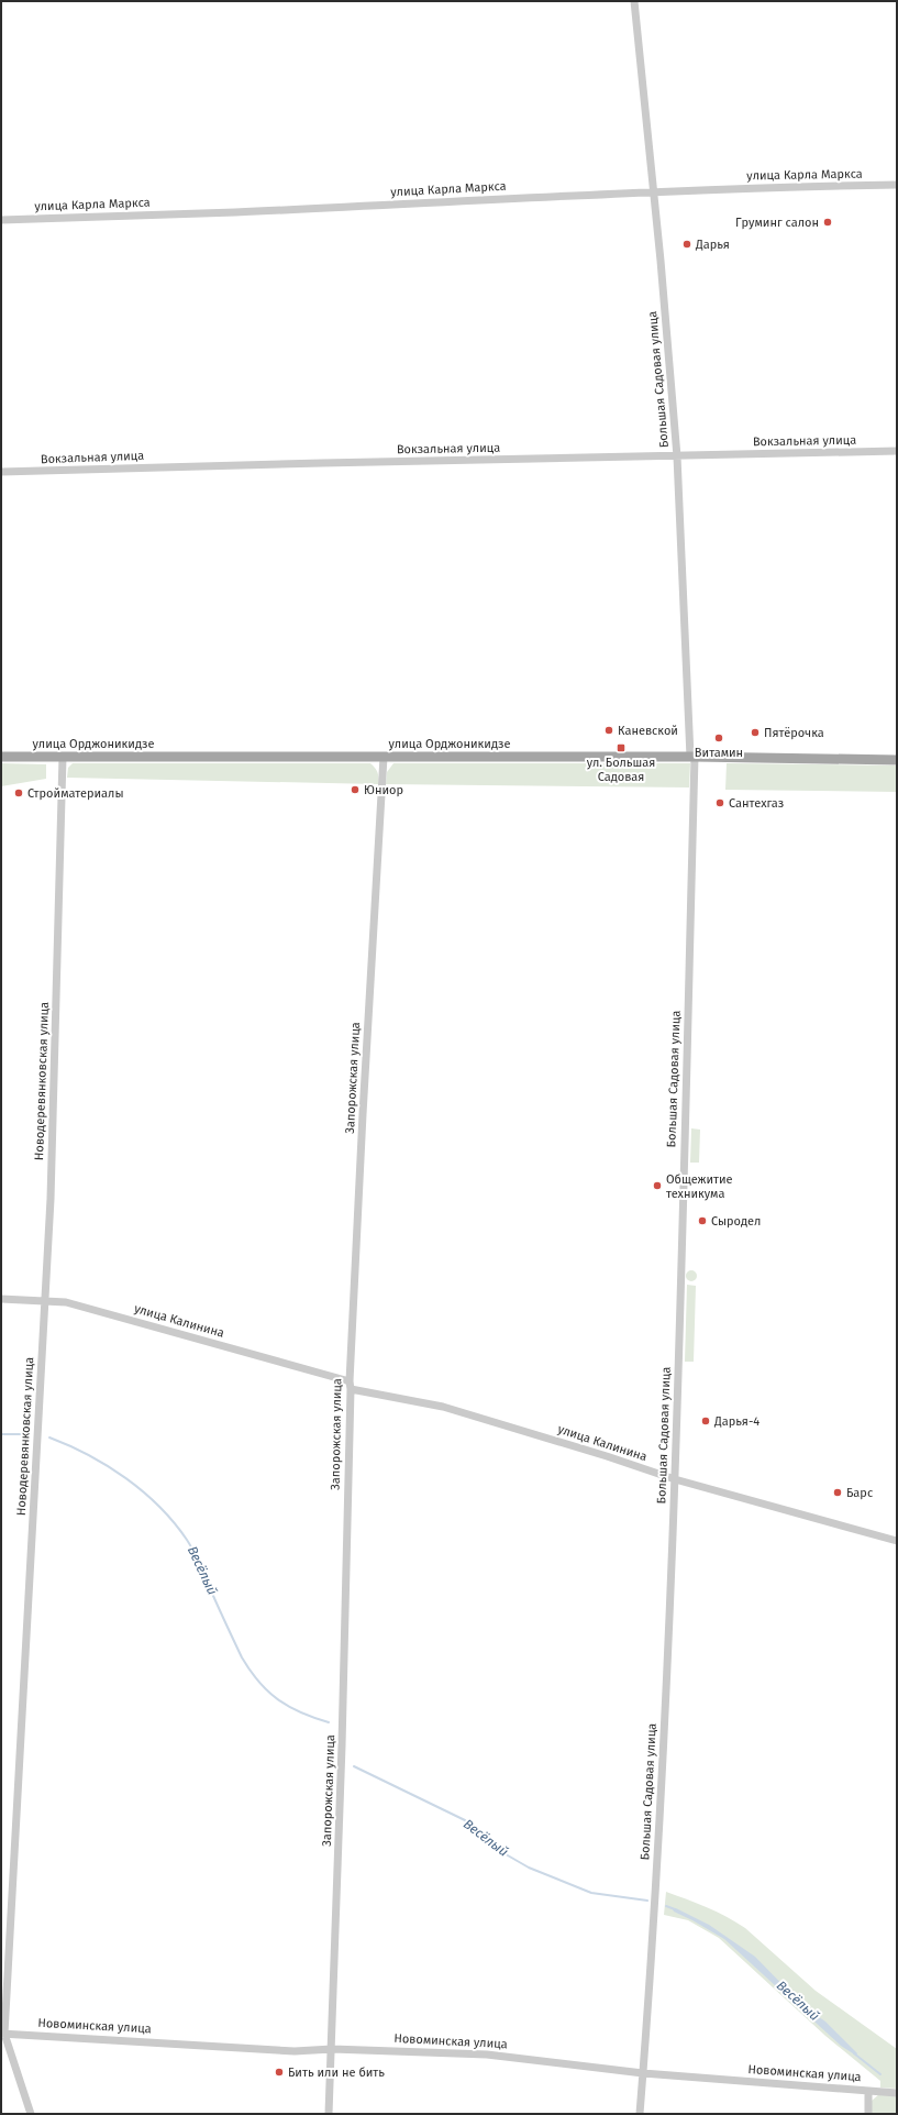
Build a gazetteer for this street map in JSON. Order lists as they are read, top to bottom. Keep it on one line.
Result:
{"streets":{"main road":["улица Орджоникидзе"],"street":["улица Карла Маркса","Большая Садовая улица","Вокзальная улица","Запорожская улица","Новодеревянковская улица","улица Калинина","Новоминская улица"]},"crossings":[["улица Карла Маркса","Большая Садовая улица"],["Большая Садовая улица","Вокзальная улица"],["Большая Садовая улица","улица Орджоникидзе"],["Большая Садовая улица","улица Калинина"],["Большая Садовая улица","Новоминская улица"],["улица Орджоникидзе","Запорожская улица"],["улица Орджоникидзе","Новодеревянковская улица"],["Запорожская улица","улица Калинина"],["Запорожская улица","Новоминская улица"],["Новодеревянковская улица","улица Калинина"],["Новодеревянковская улица","Новоминская улица"]],"water":["Весёлый"],"places":{"other":["Груминг салон","Дарья","Каневской","Пятёрочка","Витамин","Юниор","Стройматериалы","Сантехгаз","Общежитие техникума","Сыродел","Дарья-4","Барс","Бить или не бить"],"transit":["ул. Большая Садовая"]}}
